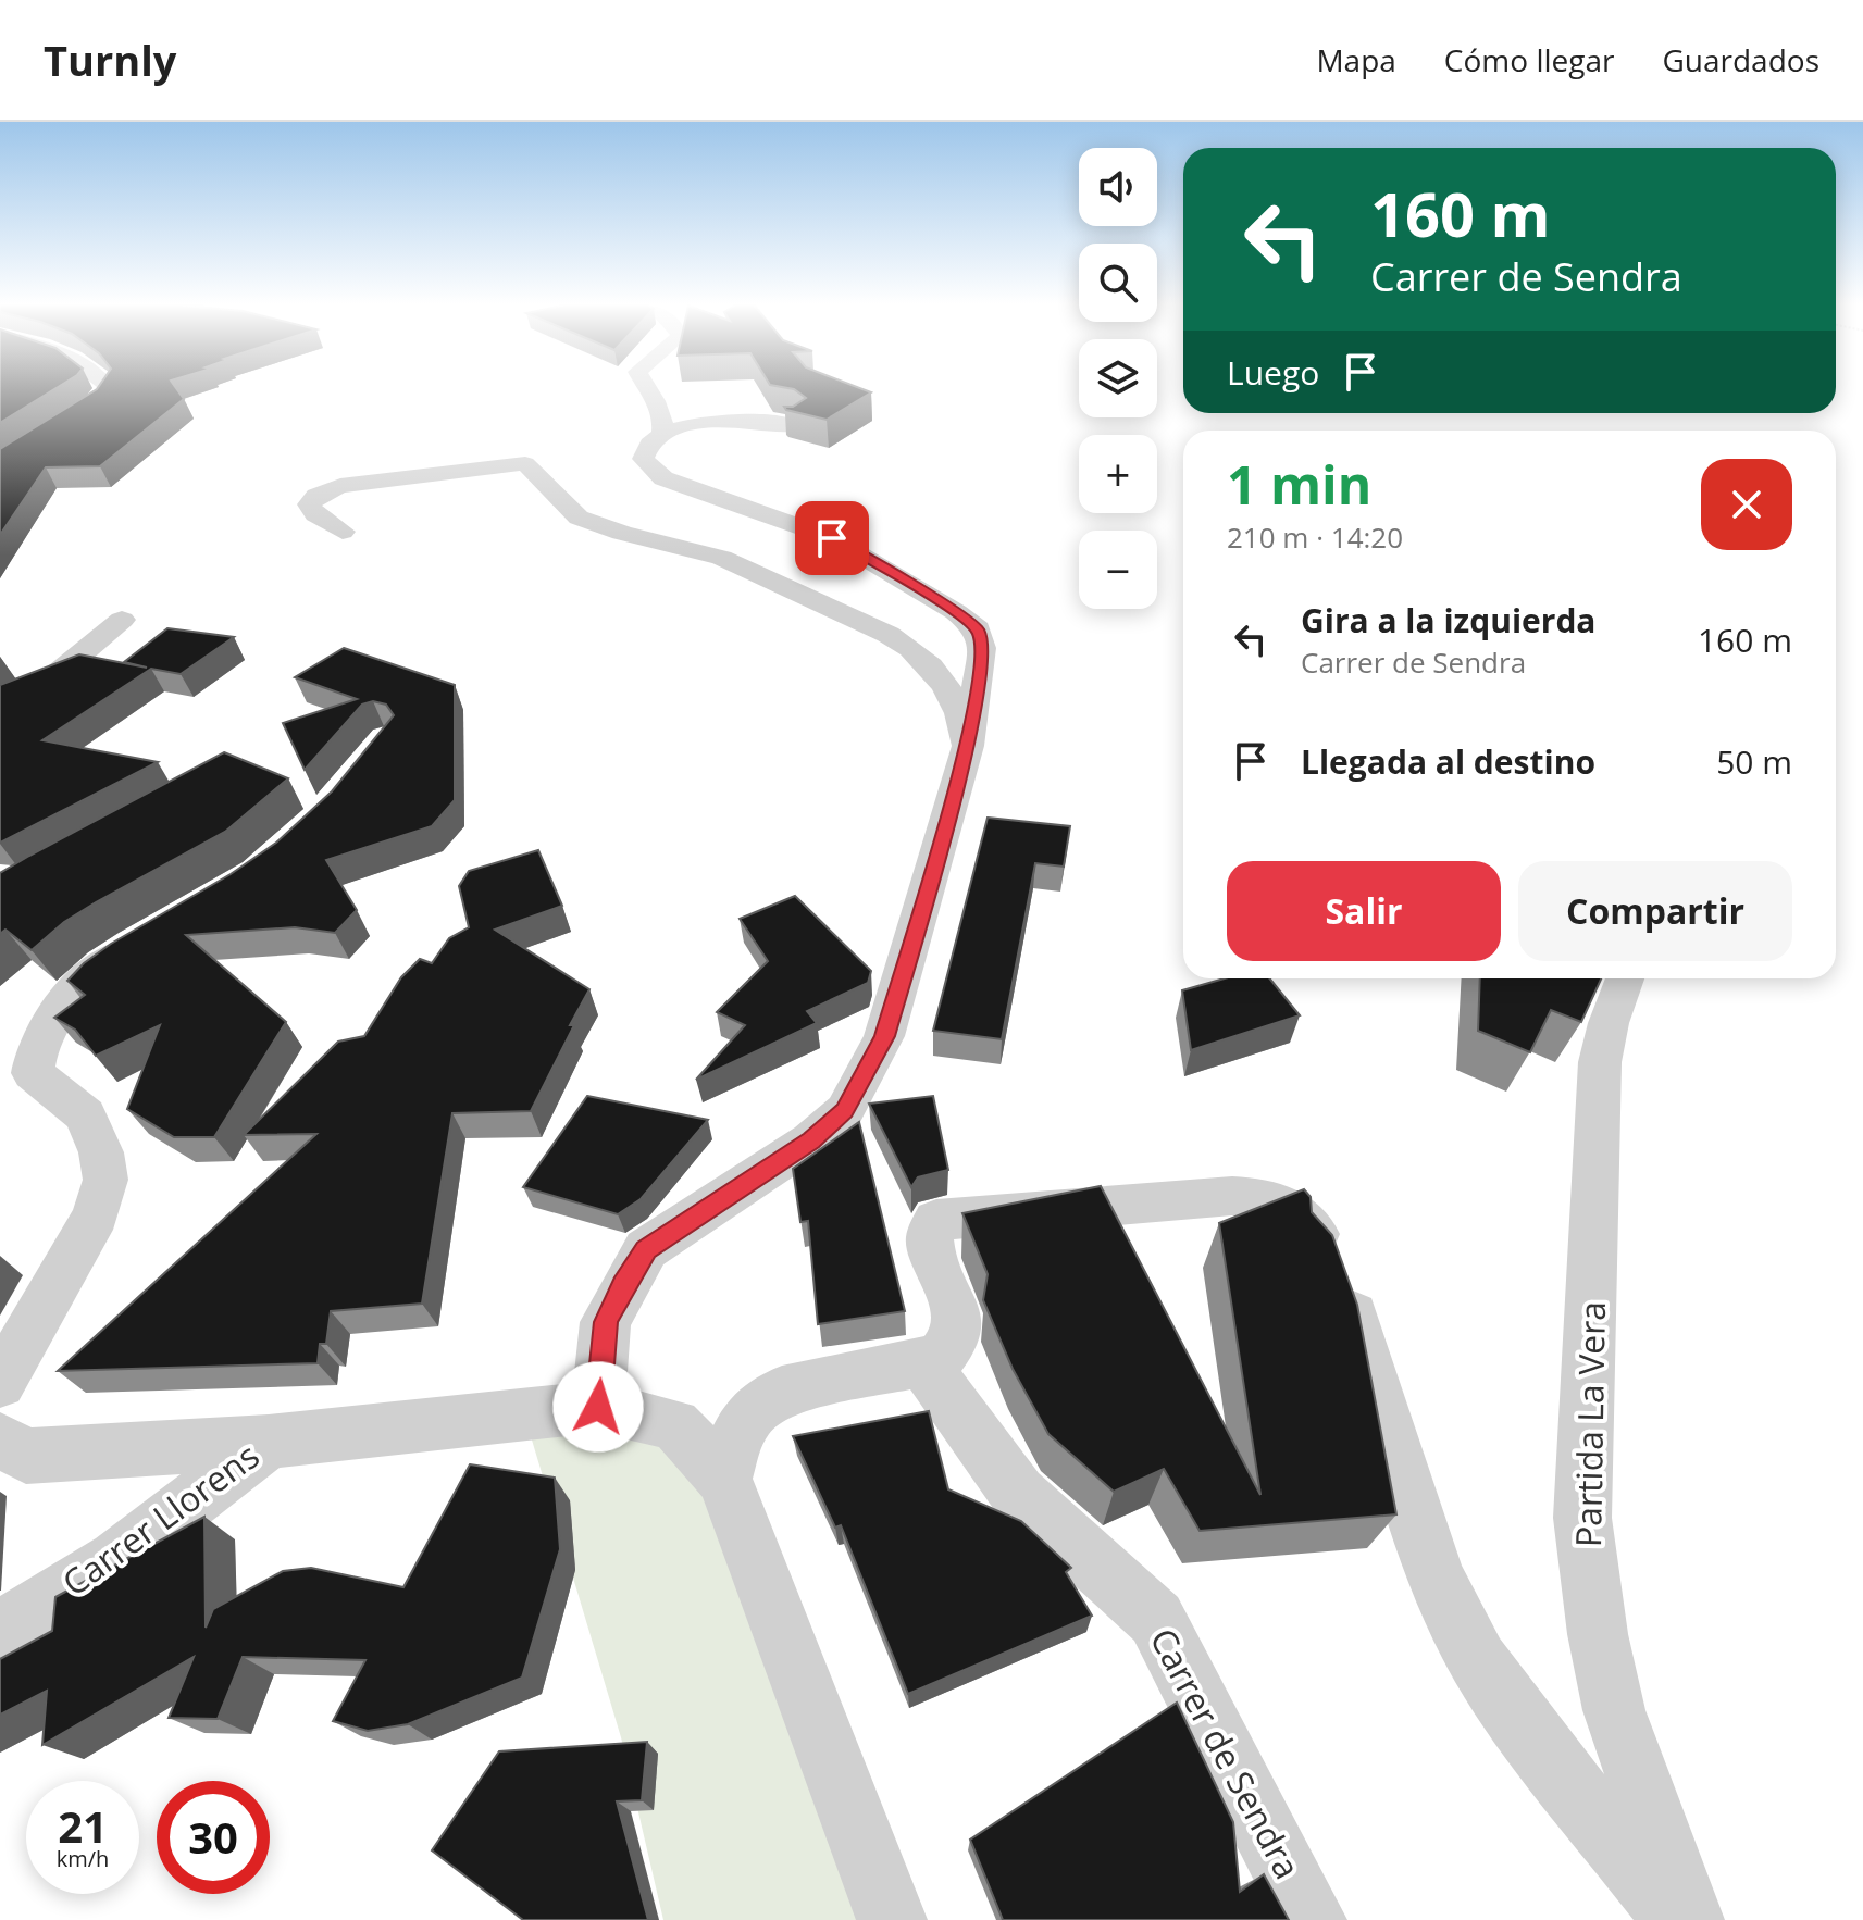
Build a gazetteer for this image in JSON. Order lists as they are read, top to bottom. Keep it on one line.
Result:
{"streets":{"street":["Partida La Vera","Carrer Llorens","Carrer de Sendra"]},"page":{"header":"Turnly","nav":["Mapa","Cómo llegar","Guardados"],"map_buttons":["+","−"],"turn":["160 m","Carrer de Sendra"],"then":"Luego","heading":["1 min","210 m · 14:20"],"list":[{"name":"Gira a la izquierda","note":"Carrer de Sendra","value":"160 m"},{"name":"Llegada al destino","value":"50 m"}],"buttons":["Salir","Compartir"],"speed":"21 km/h","limit":"30"}}
